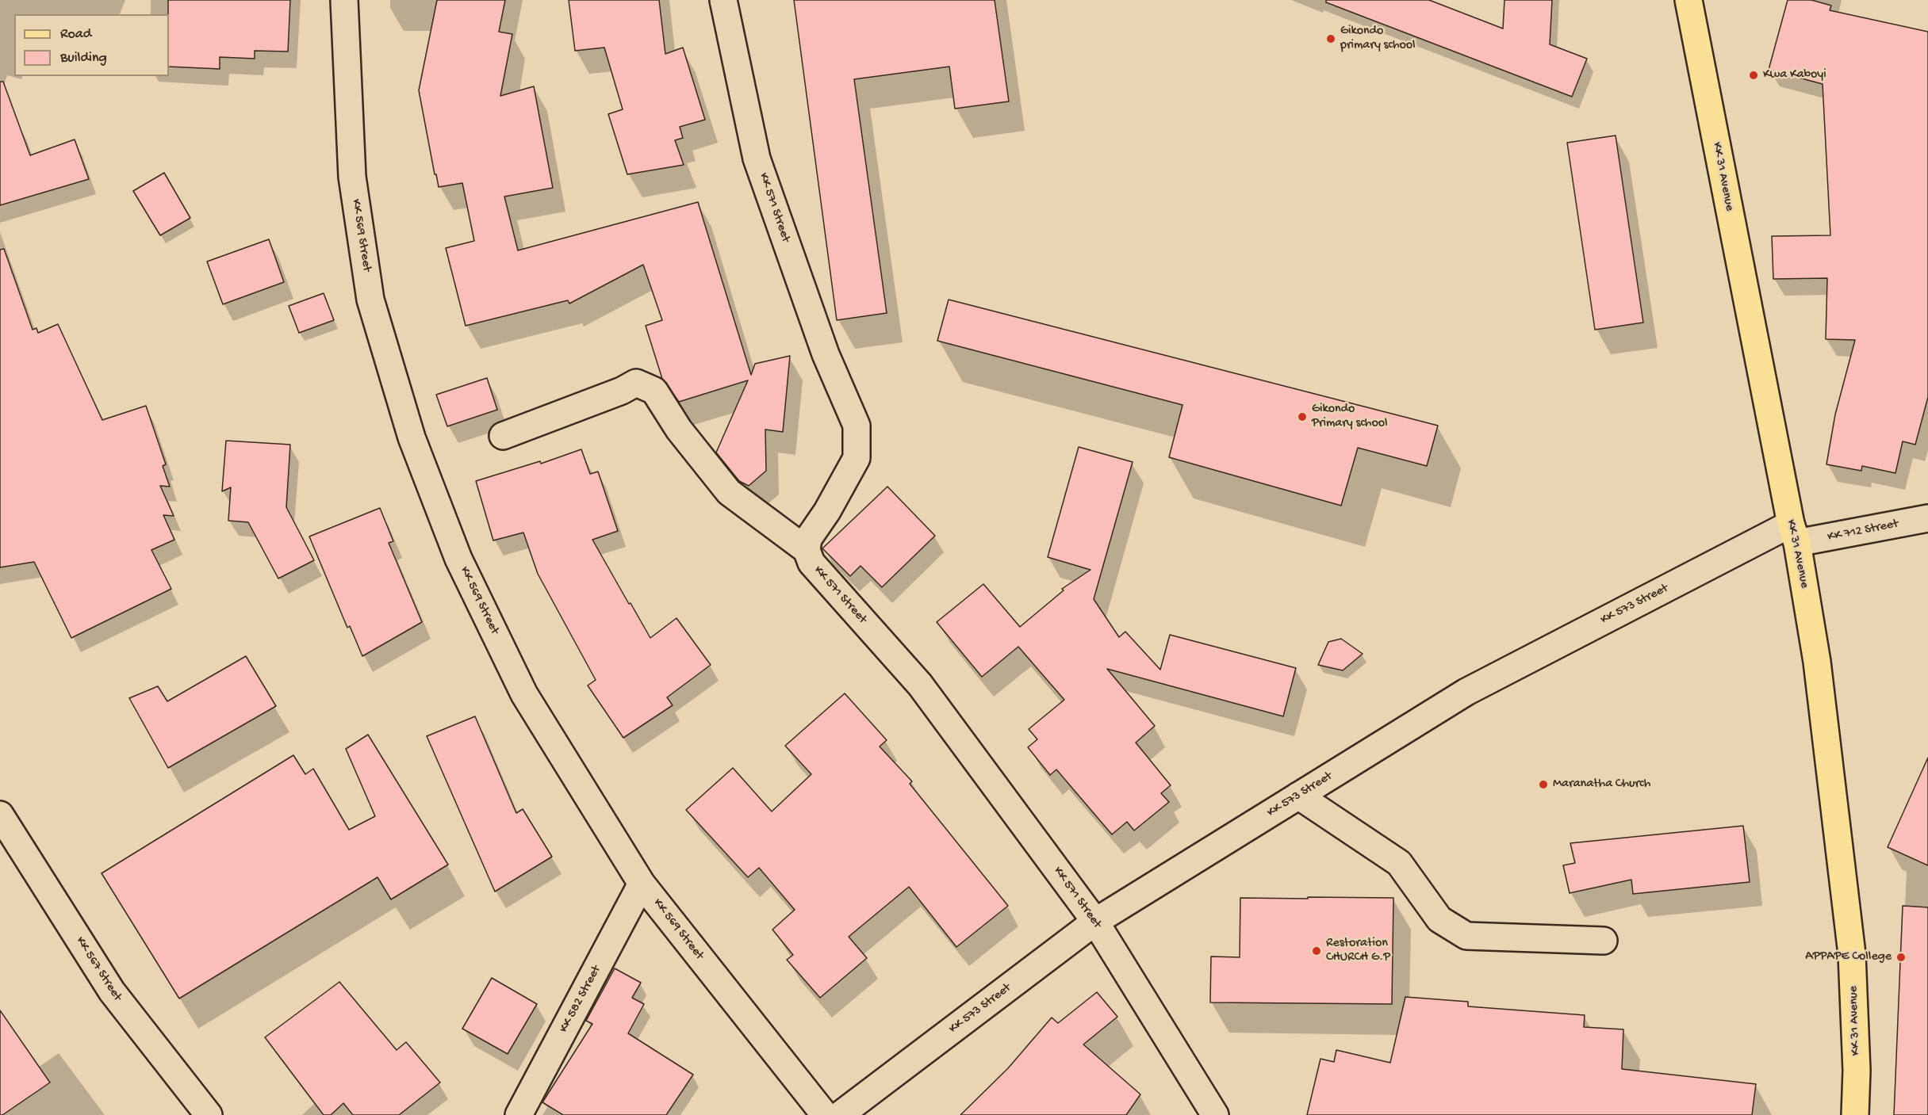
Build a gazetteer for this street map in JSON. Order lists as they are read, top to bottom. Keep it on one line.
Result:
{"streets":{"main road":["KK 31 Avenue"],"street":["KK 571 Street","KK 569 Street","KK 712 Street","KK 573 Street","KK 567 Street","KK 582 Street"]},"crossings":[["KK 31 Avenue","KK 712 Street"],["KK 31 Avenue","KK 573 Street"],["KK 571 Street","KK 573 Street"],["KK 569 Street","KK 582 Street"],["KK 712 Street","KK 573 Street"]],"places":["Gikondo primary school","Kwa Kaboyi","Gikondo Primary school","Maranatha Church","Restoration CHURCH G.P","APPAPE College"],"legend":["Road","Building"]}
